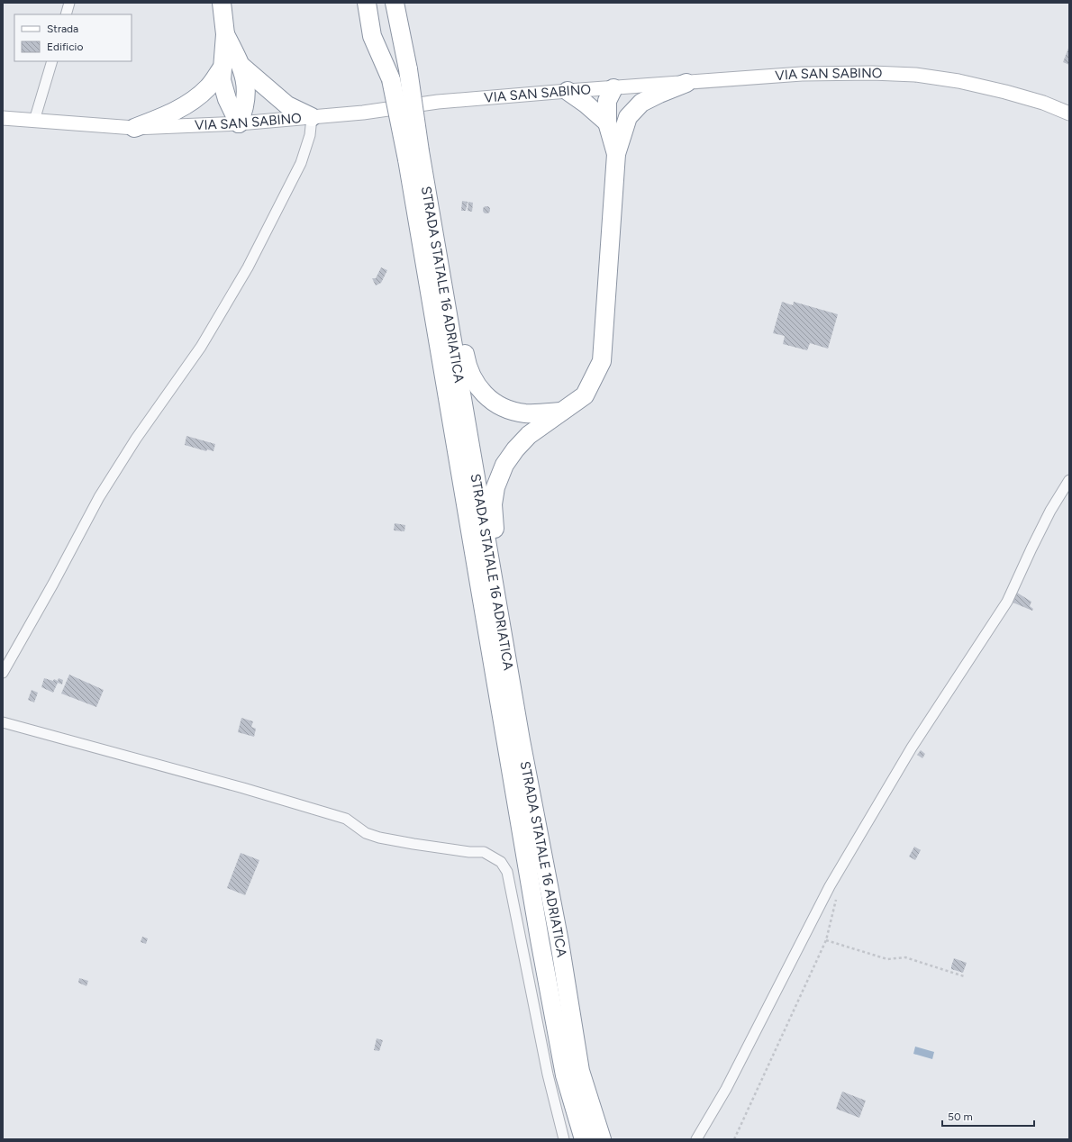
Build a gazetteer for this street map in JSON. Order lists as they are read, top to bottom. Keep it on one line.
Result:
{"streets":{"highway":["STRADA STATALE 16 ADRIATICA"],"street":["VIA SAN SABINO"]},"legend":["Strada","Edificio"],"scale_bar":"50 m"}
